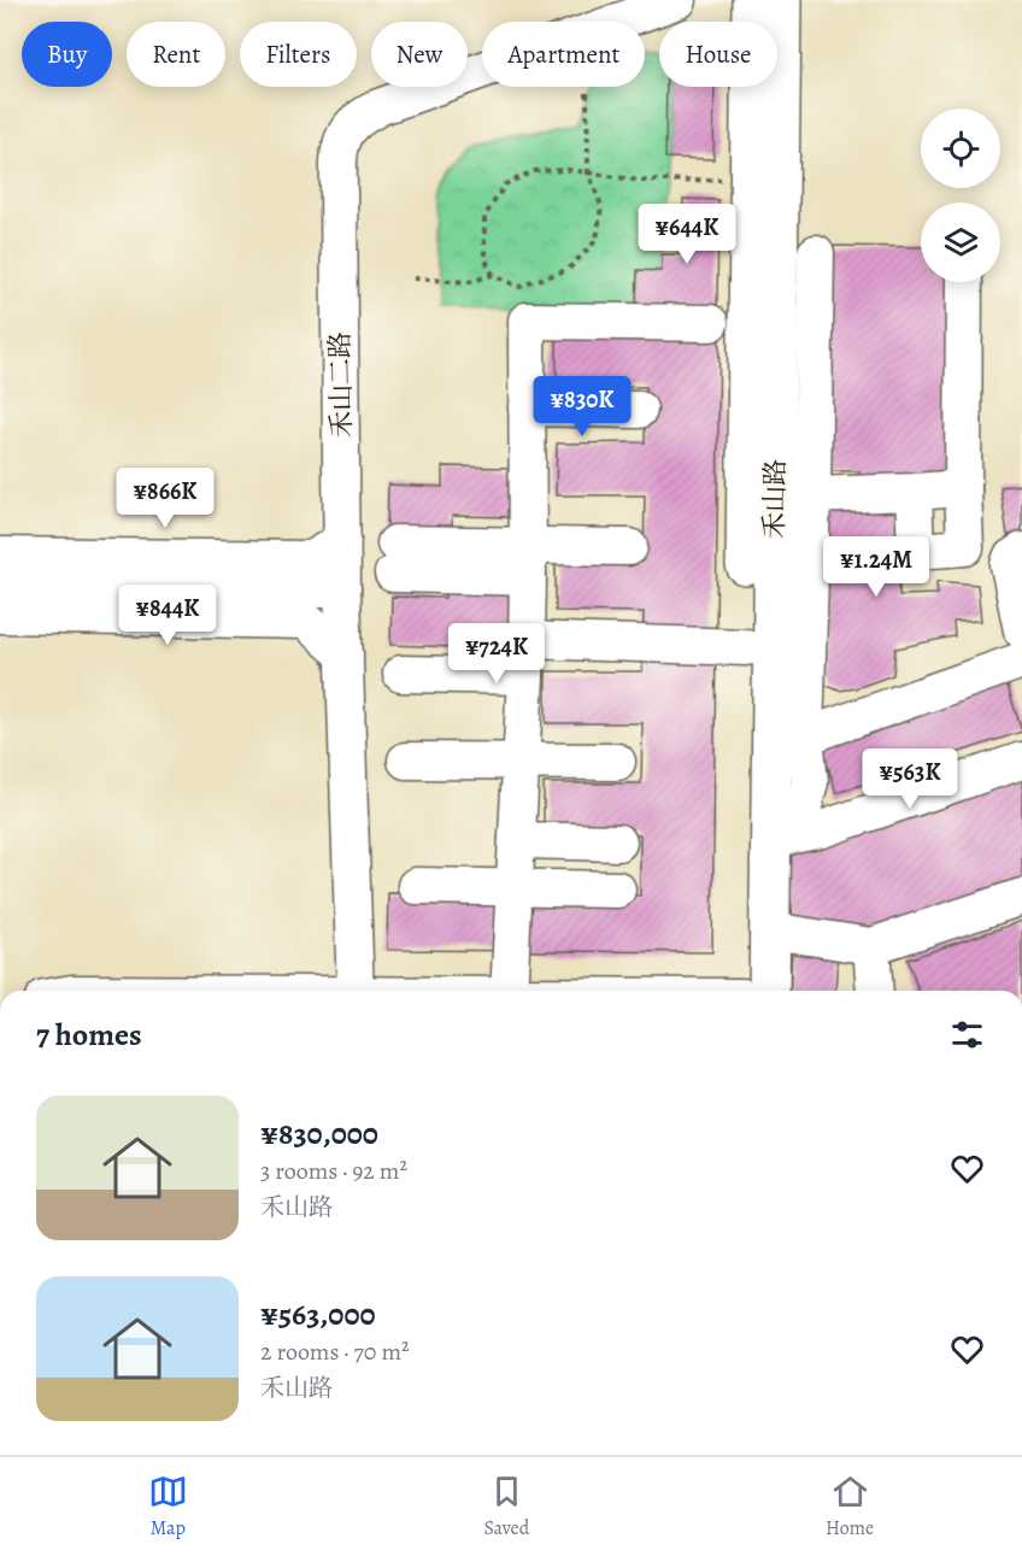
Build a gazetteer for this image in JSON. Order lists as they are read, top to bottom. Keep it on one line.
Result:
{"streets":{"main road":["禾山路"],"street":["禾山二路"]},"page":{"chip":["Buy","Rent","Filters","New","Apartment","House"],"price":["¥644K","¥830K","¥866K","¥1.24M","¥844K","¥724K","¥563K"],"heading":"7 homes","list":[{"name":"¥830,000","note":"3 rooms · 92 m² · 禾山路"},{"name":"¥563,000","note":"2 rooms · 70 m² · 禾山路"}],"tabs":["Map","Saved","Home"]}}
